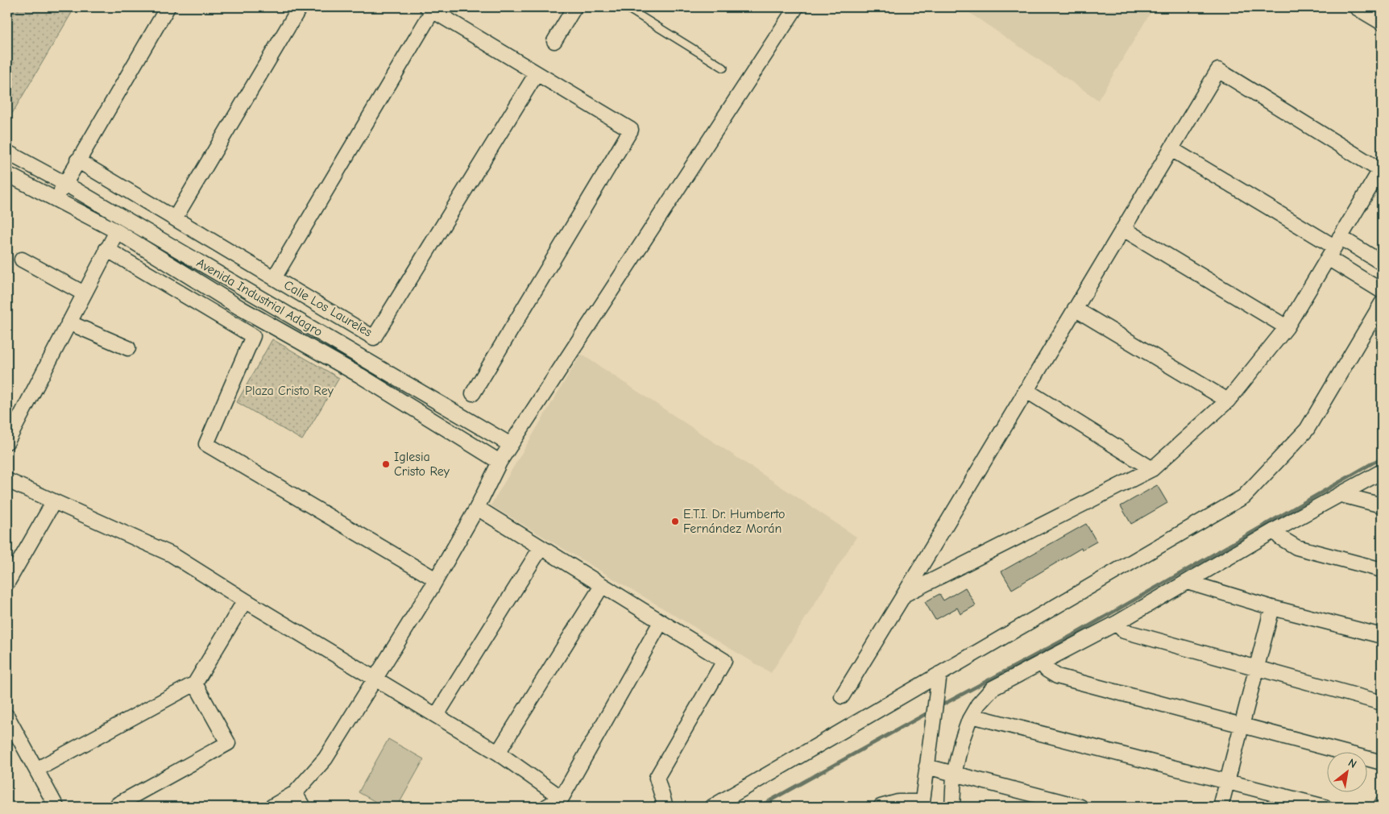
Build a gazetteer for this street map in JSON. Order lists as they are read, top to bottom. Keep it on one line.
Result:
{"streets":{"street":["Avenida Industrial Adagro","Calle Los Laureles"]},"parks":["Plaza Cristo Rey"],"places":["Iglesia Cristo Rey","E.T.I. Dr. Humberto Fernández Morán"],"north":"top right"}
